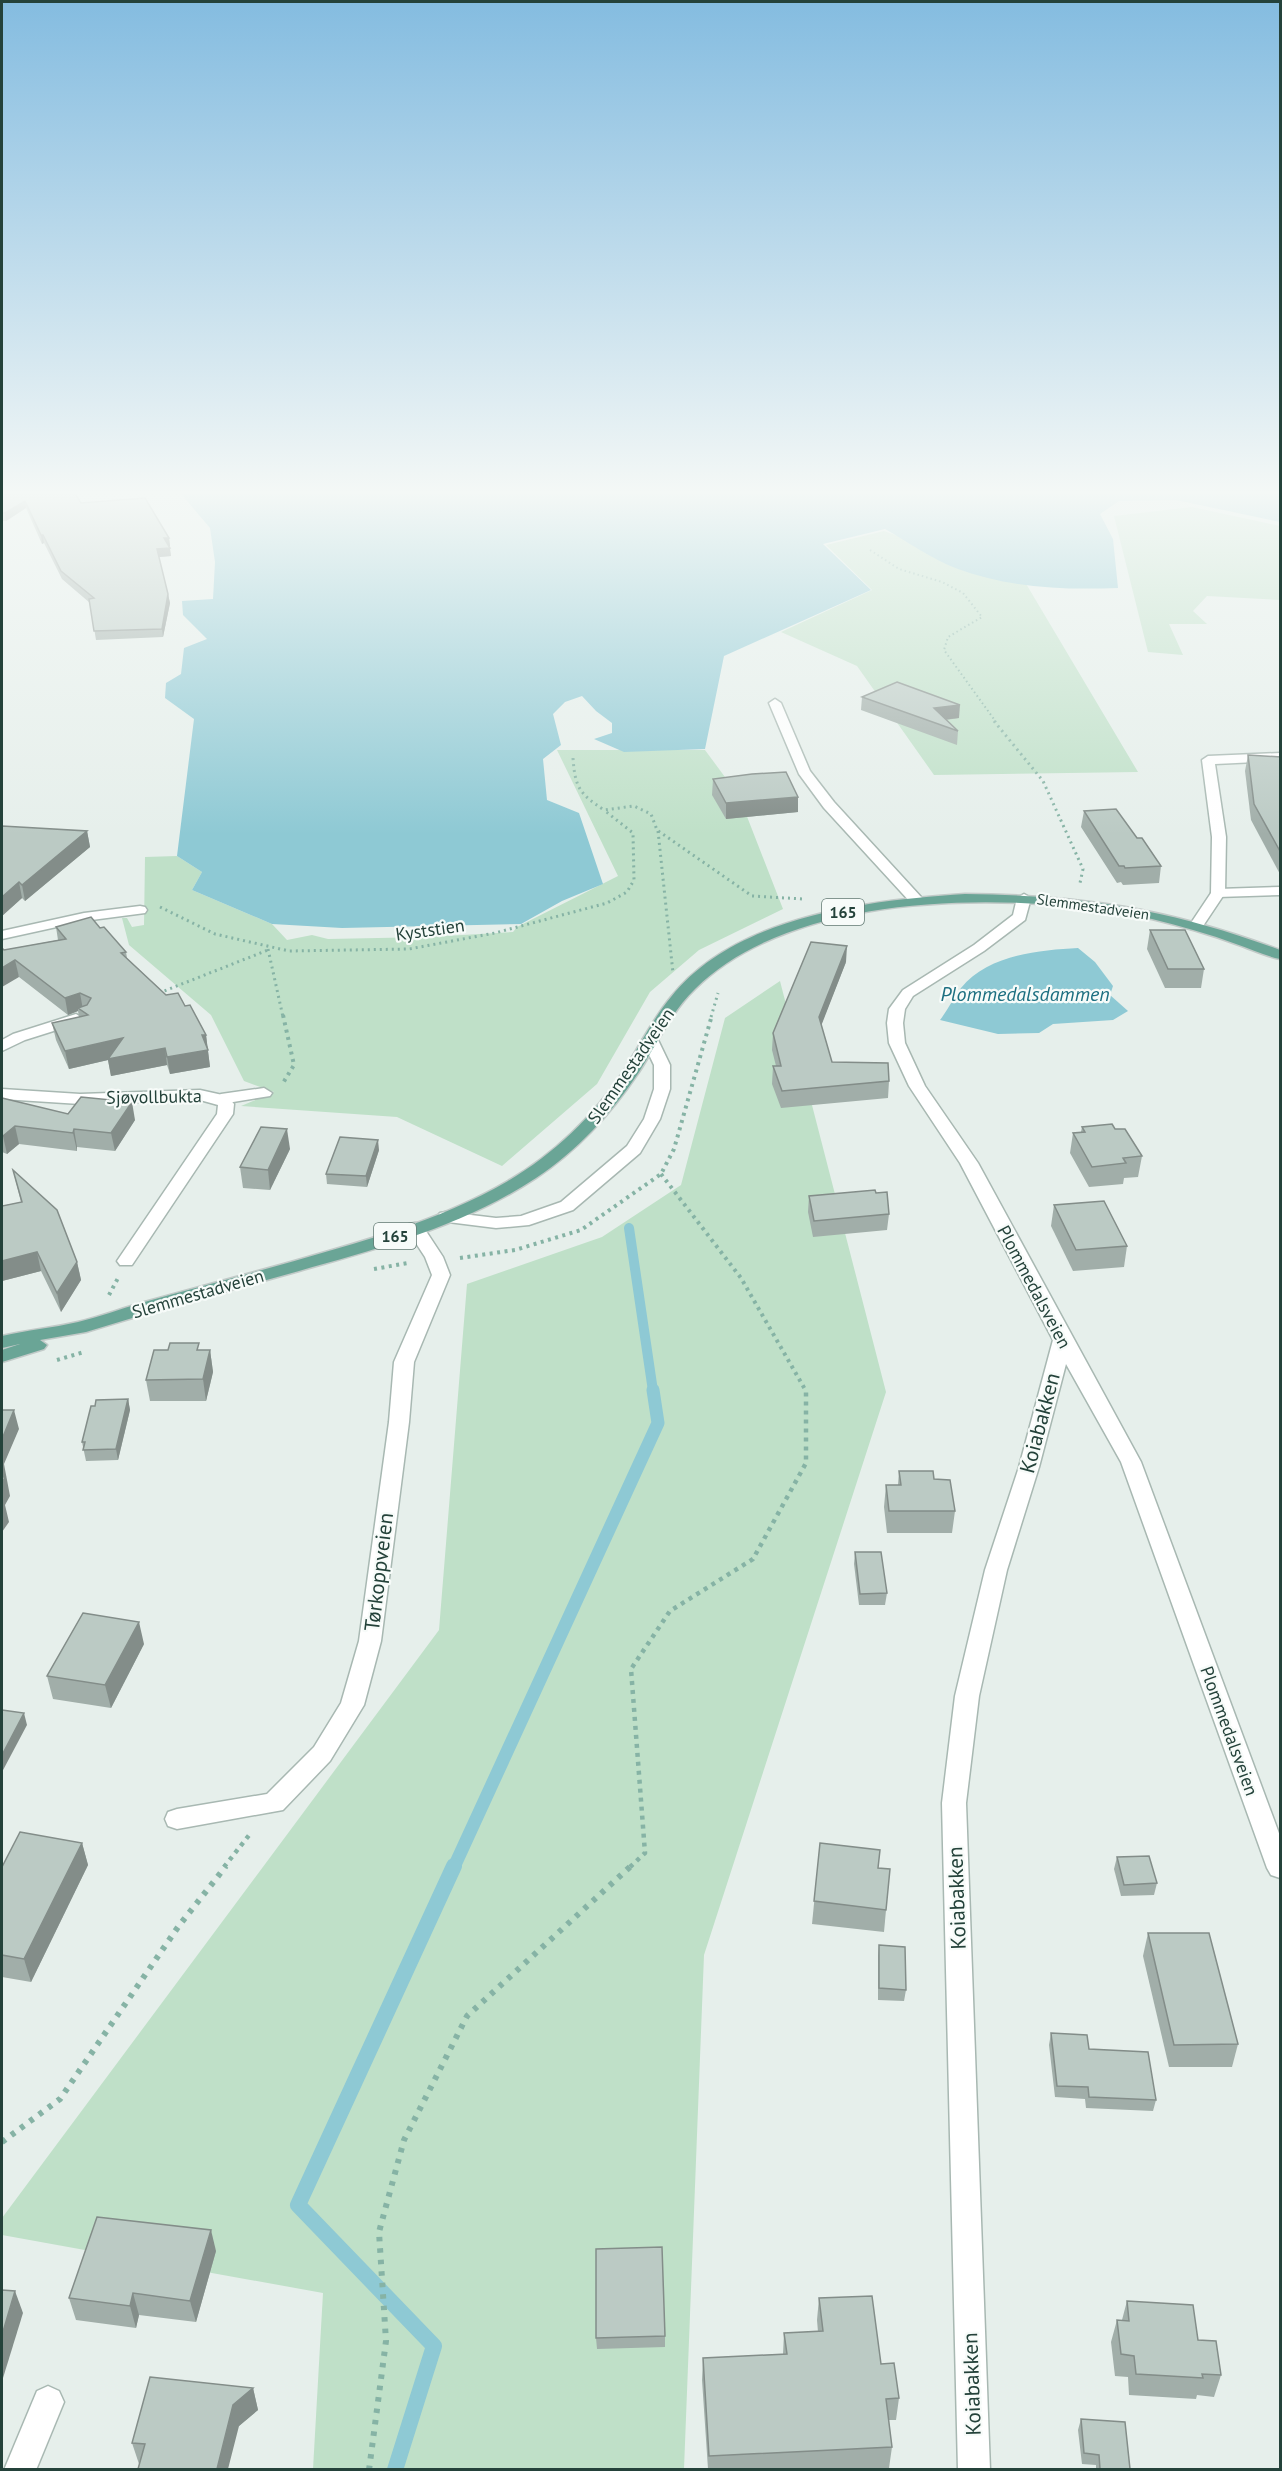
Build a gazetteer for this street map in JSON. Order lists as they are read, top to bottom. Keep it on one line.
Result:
{"streets":{"main road":["Slemmestadveien","165"],"street":["Sjøvollbukta","Plommedalsveien","Koiabakken","Tørkoppveien"],"path":["Kyststien"]},"crossings":[["Slemmestadveien","Plommedalsveien"],["Slemmestadveien","Tørkoppveien"],["Plommedalsveien","Koiabakken"]],"water":["Plommedalsdammen"]}
